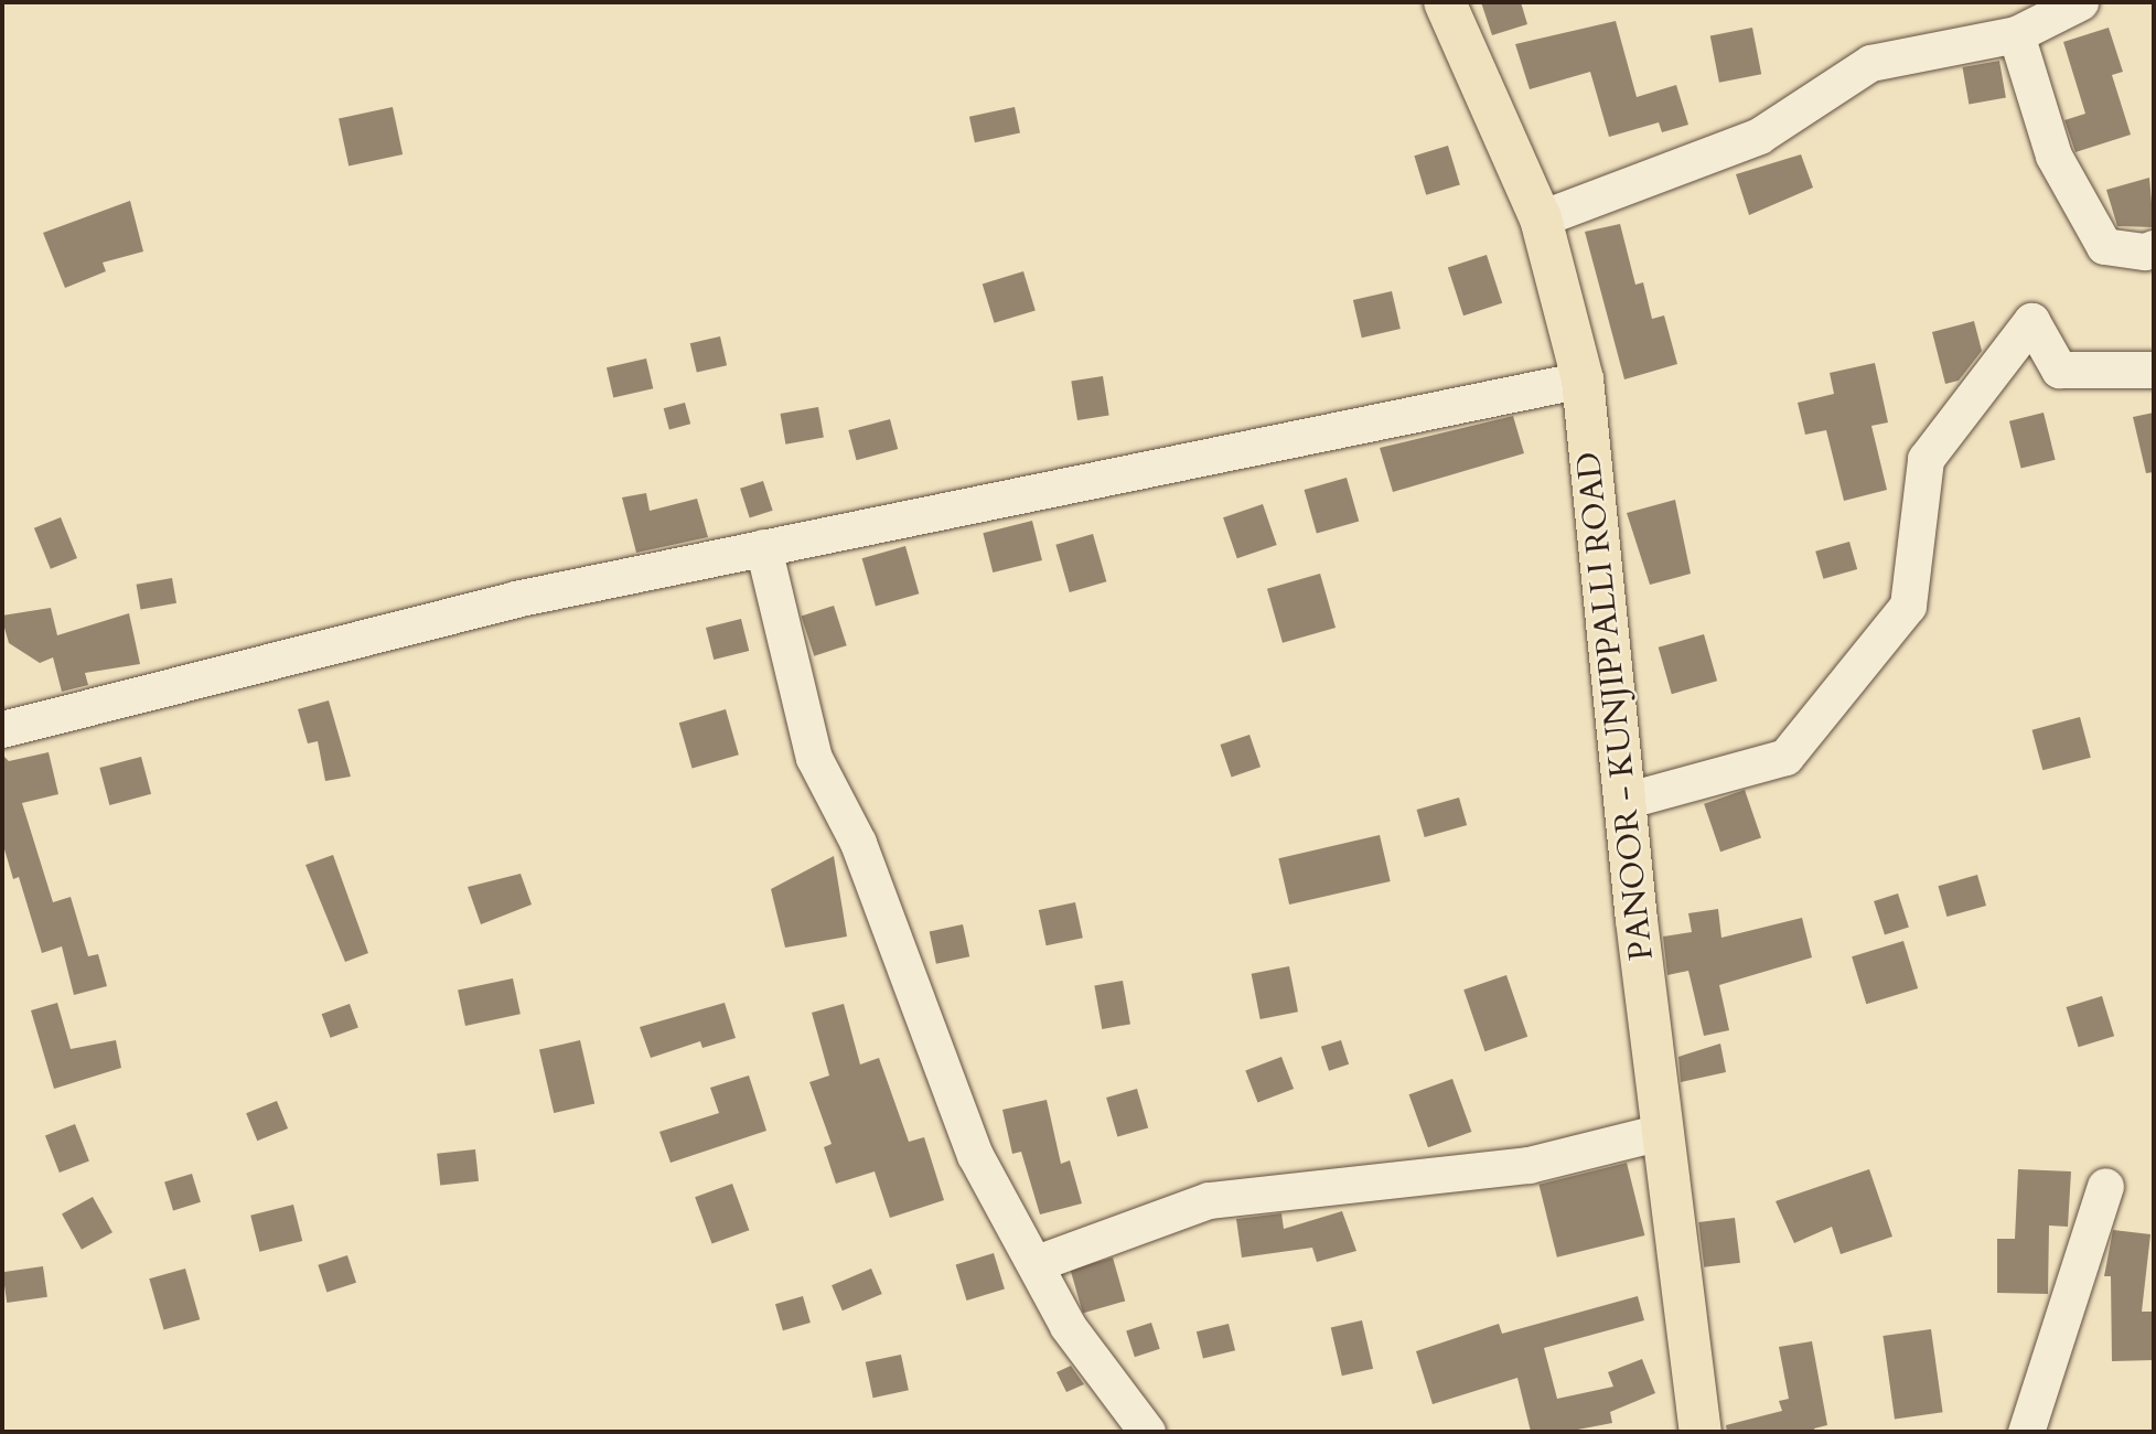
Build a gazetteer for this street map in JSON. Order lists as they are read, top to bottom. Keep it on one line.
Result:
{"streets":{"main road":["PANOOR - KUNJIPPALLI ROAD"]}}
